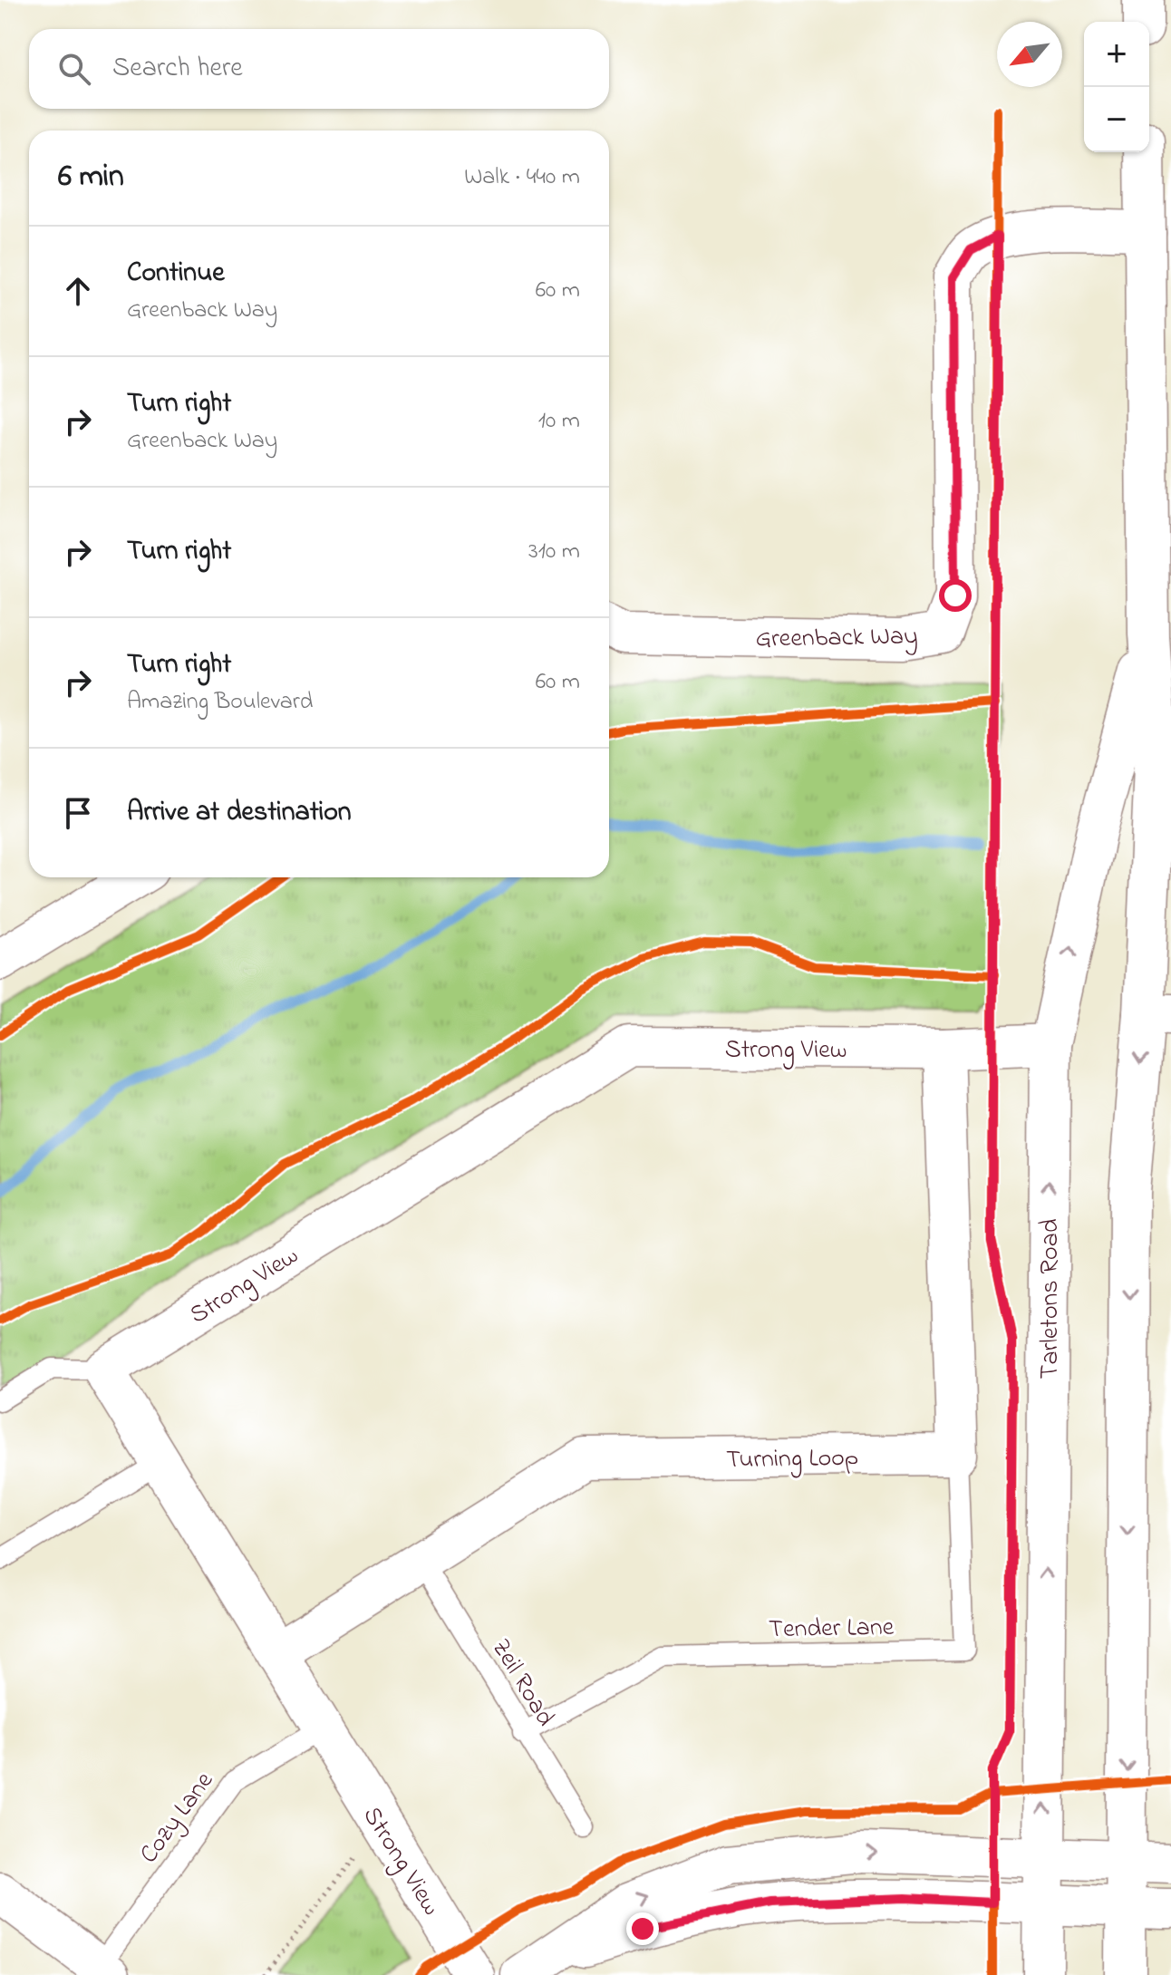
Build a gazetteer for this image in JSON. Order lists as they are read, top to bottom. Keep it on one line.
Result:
{"streets":{"street":["Greenback Way","Strong View","Tarletons Road","Turning Loop"],"lane":["Tender Lane","Zeil Road","Cozy Lane"]},"crossings":[["Greenback Way","Tarletons Road"],["Strong View","Tarletons Road"],["Strong View","Turning Loop"],["Strong View","Cozy Lane"],["Turning Loop","Tender Lane"],["Turning Loop","Zeil Road"],["Tender Lane","Zeil Road"]],"north":"bottom left","page":{"map_buttons":["+","−"],"search":"Search here","heading":["6 min","Walk · 440 m"],"list":[["Continue","Greenback Way","60 m"],["Turn right","Greenback Way","10 m"],["Turn right","310 m"],["Turn right","Amazing Boulevard","60 m"],"Arrive at destination"]}}
